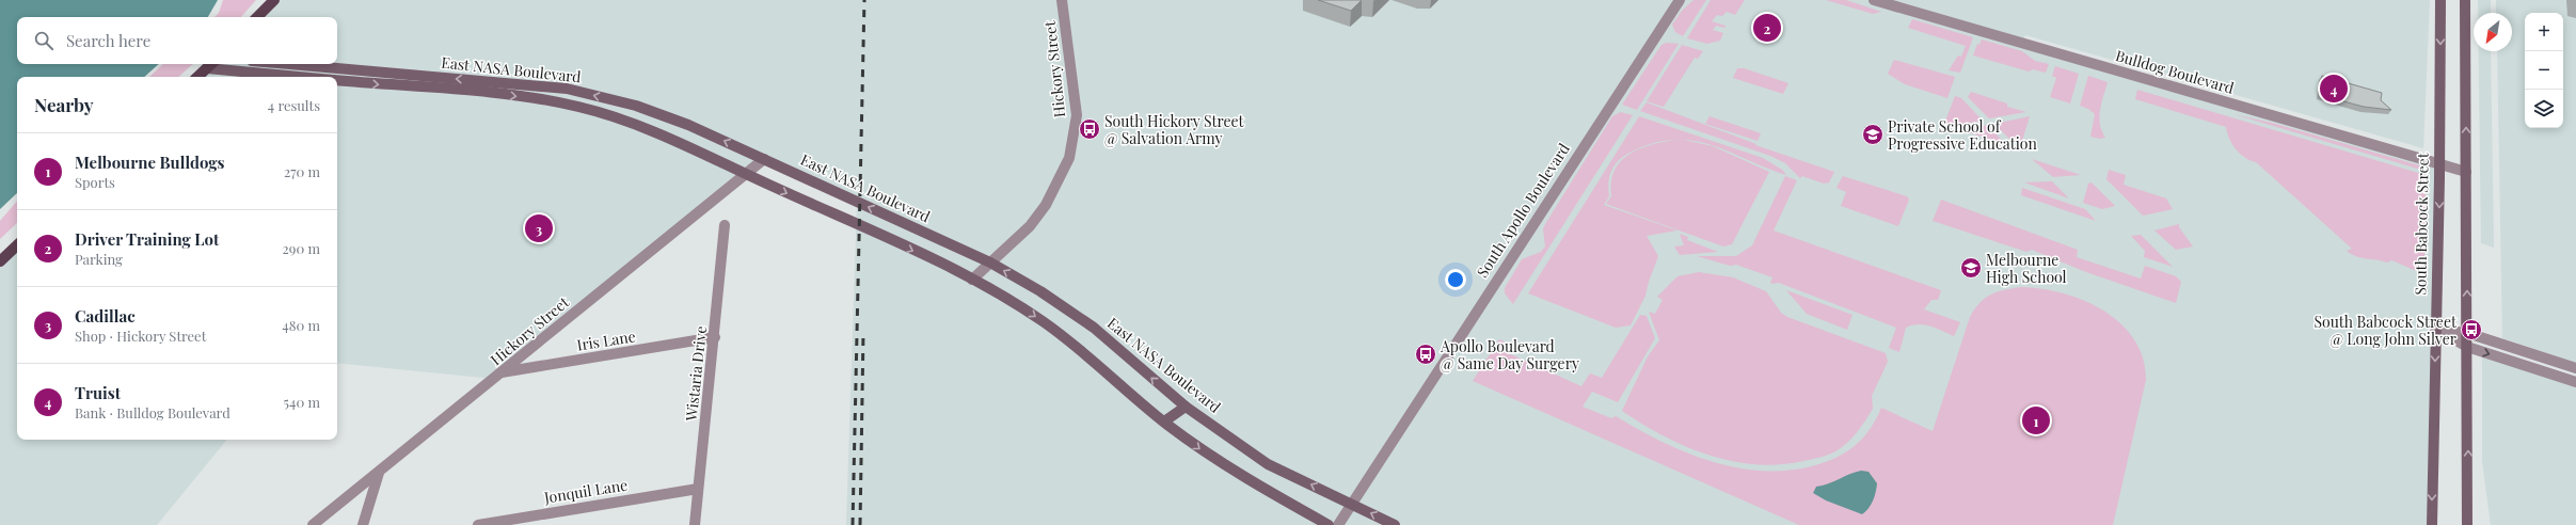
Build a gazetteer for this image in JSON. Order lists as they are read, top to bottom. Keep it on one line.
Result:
{"streets":{"main road":["East NASA Boulevard","South Babcock Street"],"street":["Hickory Street","Bulldog Boulevard","South Apollo Boulevard","Iris Lane","Wistaria Drive","Jonquil Lane"]},"crossings":[["East NASA Boulevard","Hickory Street"],["East NASA Boulevard","South Apollo Boulevard"],["Hickory Street","Iris Lane"],["Bulldog Boulevard","South Babcock Street"],["Iris Lane","Wistaria Drive"],["Wistaria Drive","Jonquil Lane"]],"places":{"bus stop":["South Hickory Street @ Salvation Army","South Babcock Street @ Long John Silver","Apollo Boulevard @ Same Day Surgery"],"school or university":["Private School of Progressive Education","Melbourne High School"]},"north":"bottom left","page":{"pins":["2","4","3","1"],"map_buttons":["+","−"],"search":"Search here","heading":["Nearby","4 results"],"list":[{"mark":"1","name":"Melbourne Bulldogs","note":"Sports","value":"270 m"},{"mark":"2","name":"Driver Training Lot","note":"Parking","value":"290 m"},{"mark":"3","name":"Cadillac","note":"Shop · Hickory Street","value":"480 m"},{"mark":"4","name":"Truist","note":"Bank · Bulldog Boulevard","value":"540 m"}]}}
